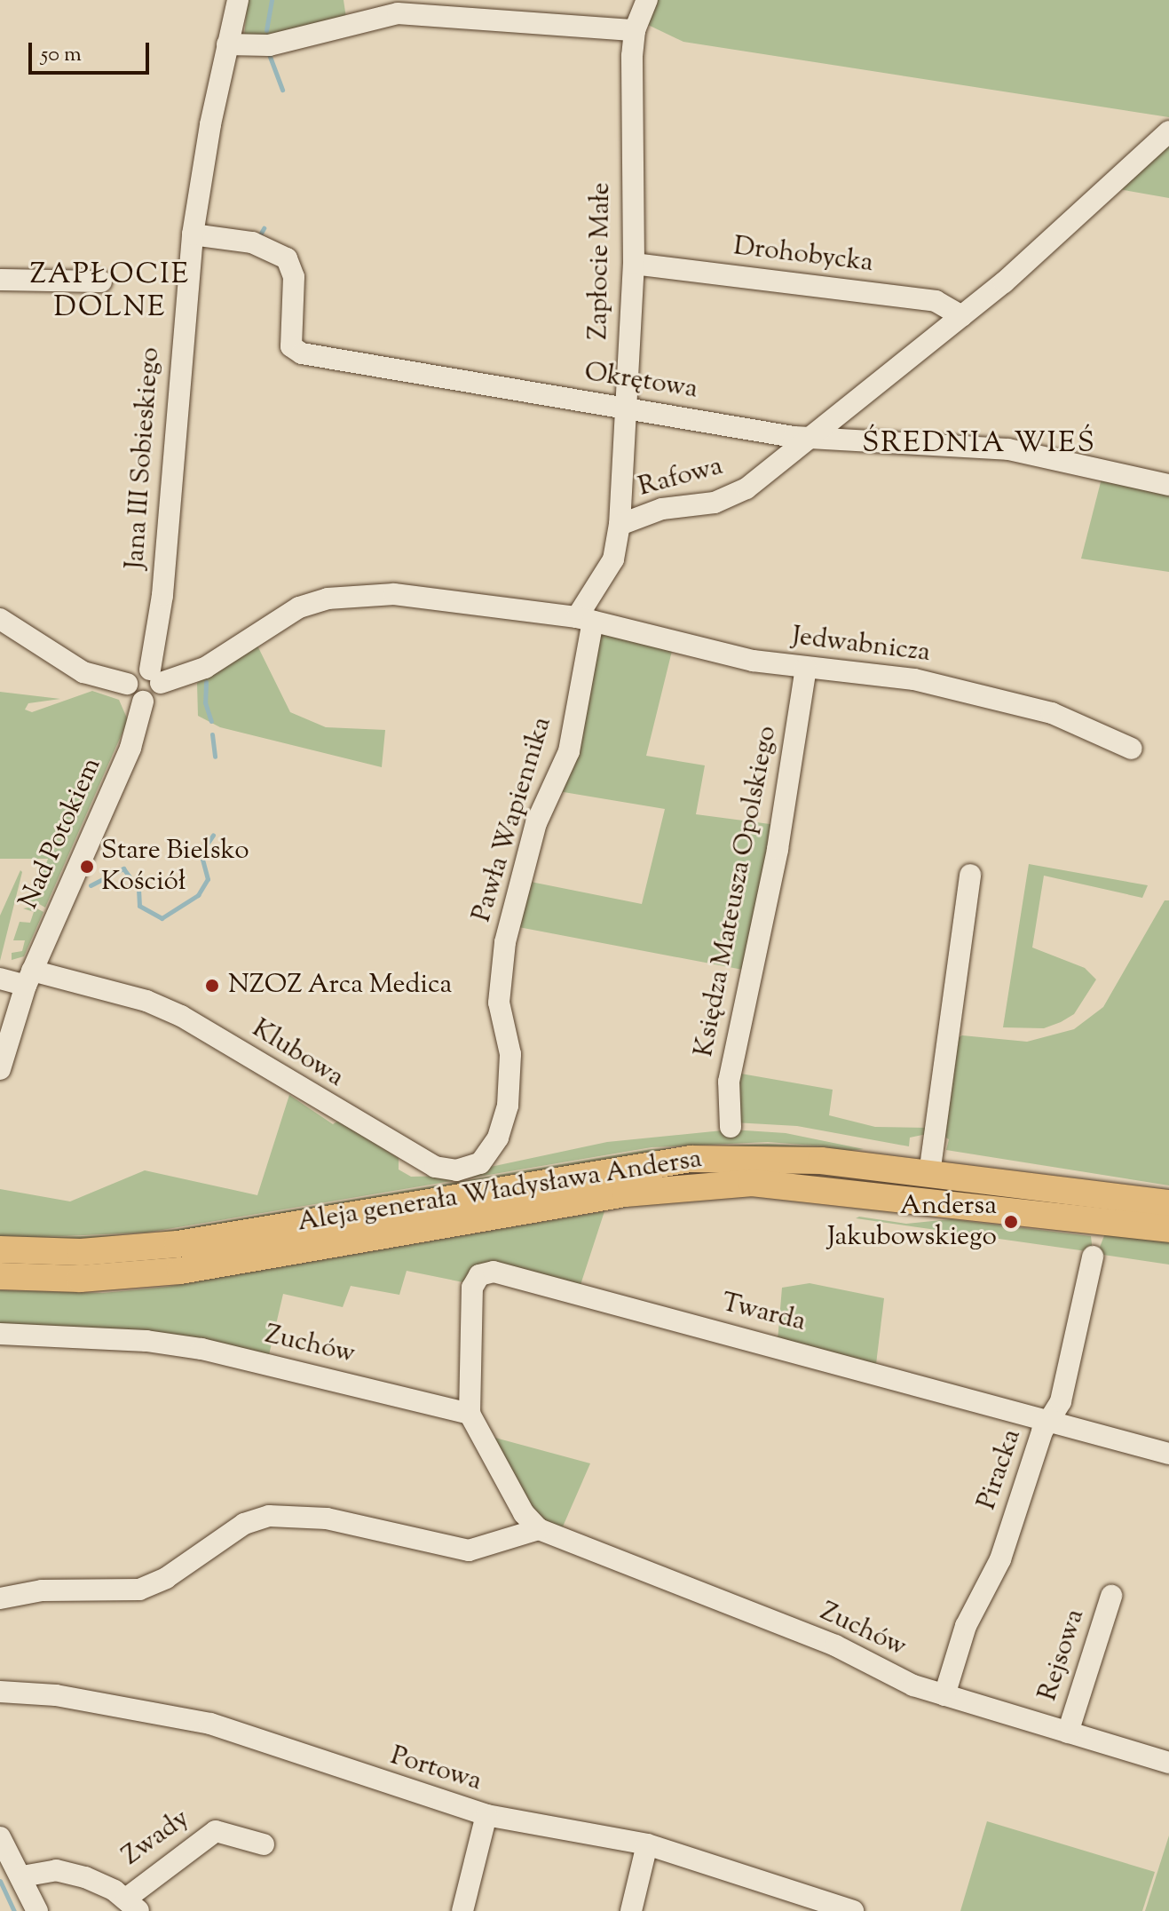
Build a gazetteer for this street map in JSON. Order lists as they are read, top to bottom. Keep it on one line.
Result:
{"streets":{"main road":["Aleja generała Władysława Andersa"],"street":["Drohobycka","Zapłocie Małe","Okrętowa","Jana III Sobieskiego","Rafowa","Jedwabnicza","Pawła Wapiennika","Nad Potokiem","Księdza Mateusza Opolskiego","Klubowa","Twarda","Zuchów","Piracka","Rejsowa","Portowa","Zwady"]},"crossings":[["Drohobycka","Zapłocie Małe"],["Drohobycka","Rafowa"],["Zapłocie Małe","Okrętowa"],["Zapłocie Małe","Rafowa"],["Okrętowa","Jana III Sobieskiego"],["Okrętowa","Rafowa"],["Jana III Sobieskiego","Nad Potokiem"],["Rafowa","Jedwabnicza"],["Rafowa","Pawła Wapiennika"],["Jedwabnicza","Pawła Wapiennika"],["Jedwabnicza","Księdza Mateusza Opolskiego"],["Pawła Wapiennika","Klubowa"],["Nad Potokiem","Klubowa"],["Twarda","Zuchów"],["Twarda","Piracka"],["Zuchów","Piracka"],["Zuchów","Rejsowa"]],"districts":["ZAPŁOCIE DOLNE","ŚREDNIA WIEŚ"],"places":["Stare Bielsko Kościół","NZOZ Arca Medica","Andersa Jakubowskiego"],"scale_bar":"50 m"}
